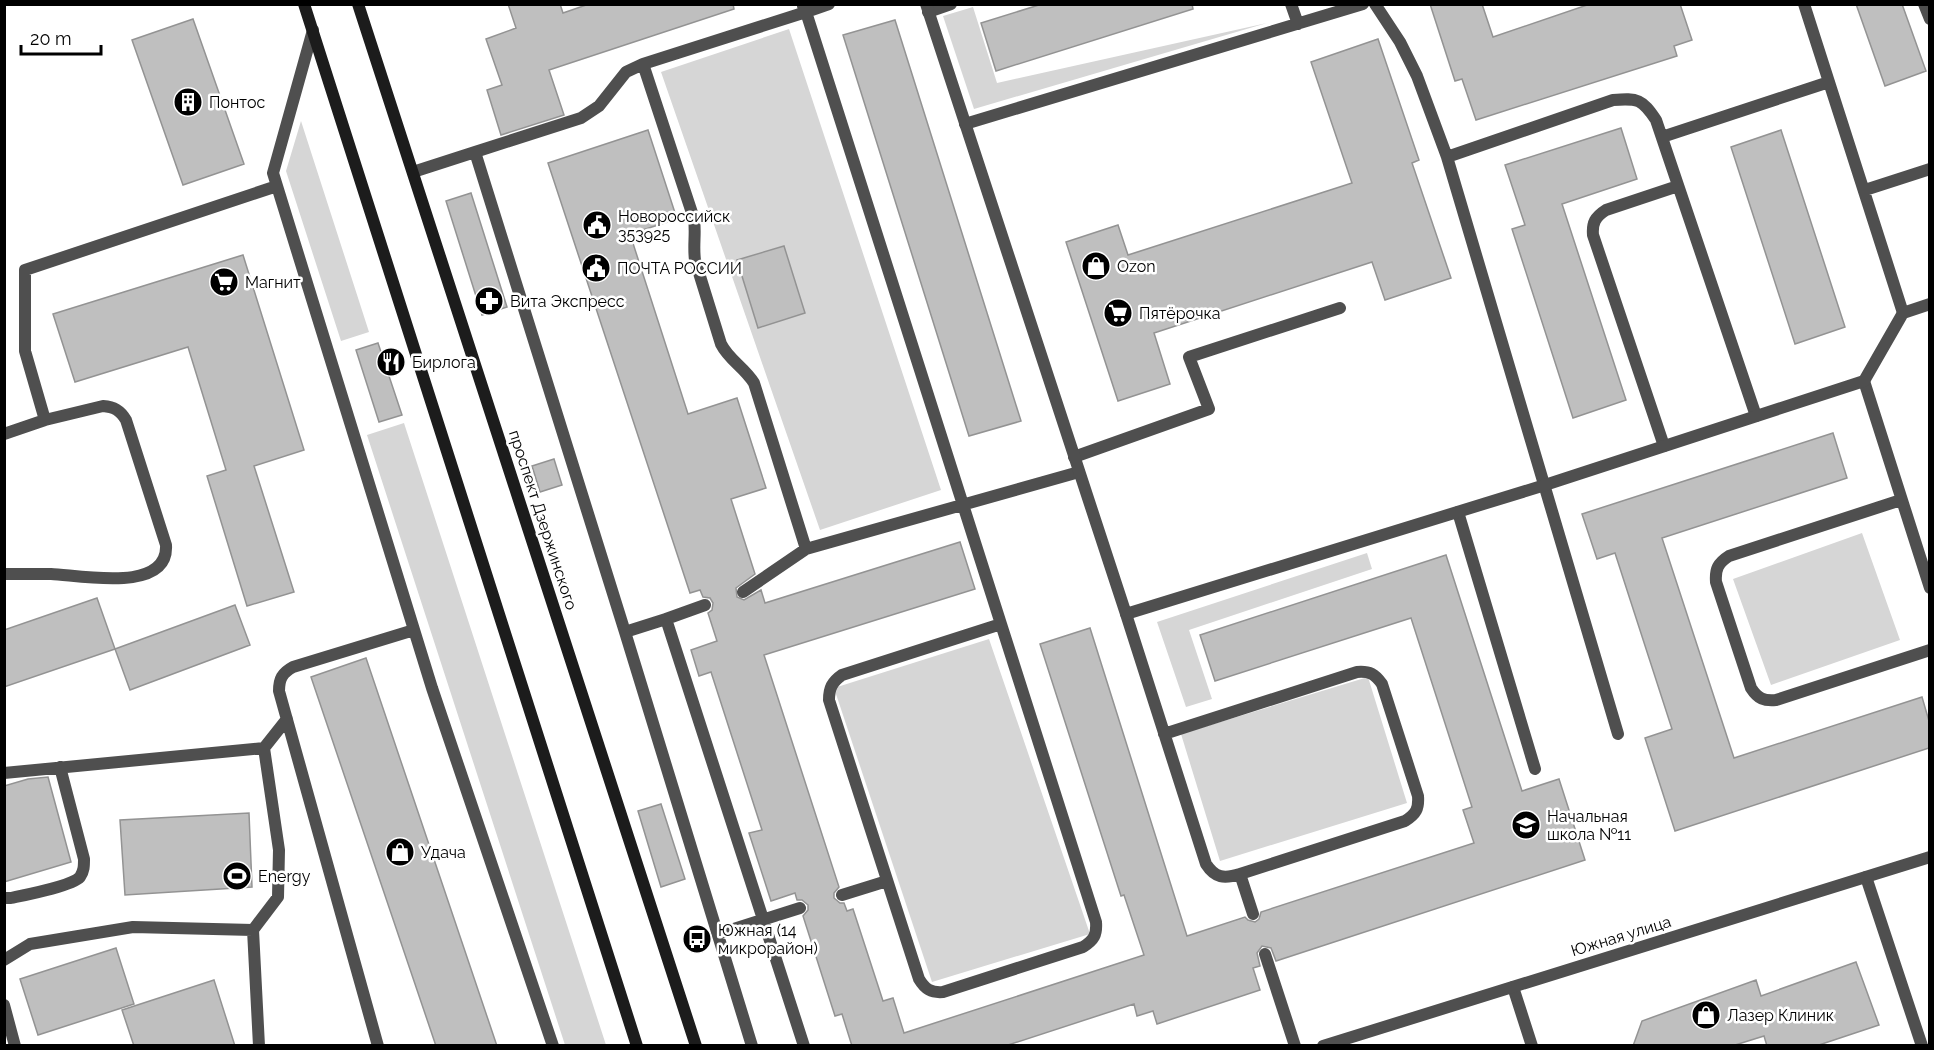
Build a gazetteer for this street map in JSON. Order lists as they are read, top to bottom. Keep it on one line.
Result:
{"streets":{"street":["проспект Дзержинского","Южная улица"]},"places":{"building":["Понтос"],"public building":["Новороссийск 353925","ПОЧТА РОССИИ"],"shop":["Ozon","Удача","Лазер Клиник"],"supermarket":["Магнит","Пятёрочка"],"pharmacy":["Вита Экспресс"],"restaurant":["Бирлога"],"school or university":["Начальная школа №11"],"sports":["Energy"],"bus stop":["Южная (14 микрорайон)"]},"scale_bar":"20 m"}
